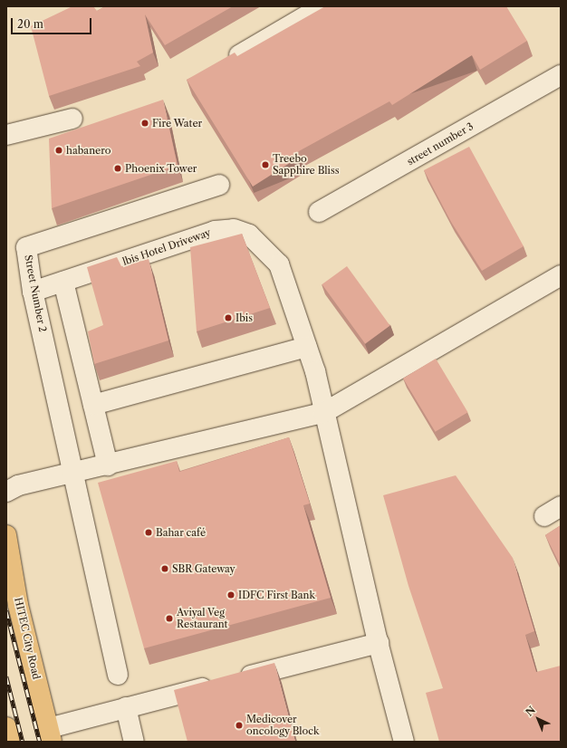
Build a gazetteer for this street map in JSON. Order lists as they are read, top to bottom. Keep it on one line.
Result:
{"streets":{"main road":["HITEC City Road"],"street":["street number 3","lbis Hotel Driveway","Street Number 2"]},"crossings":[["lbis Hotel Driveway","Street Number 2"]],"places":["Fire Water","habanero","Treebo Sapphire Bliss","Phoenix Tower","Ibis","Bahar café","SBR Gateway","IDFC First Bank","Aviyal Veg Restaurant","Medicover oncology Block"],"scale_bar":"20 m","north":"top left"}
